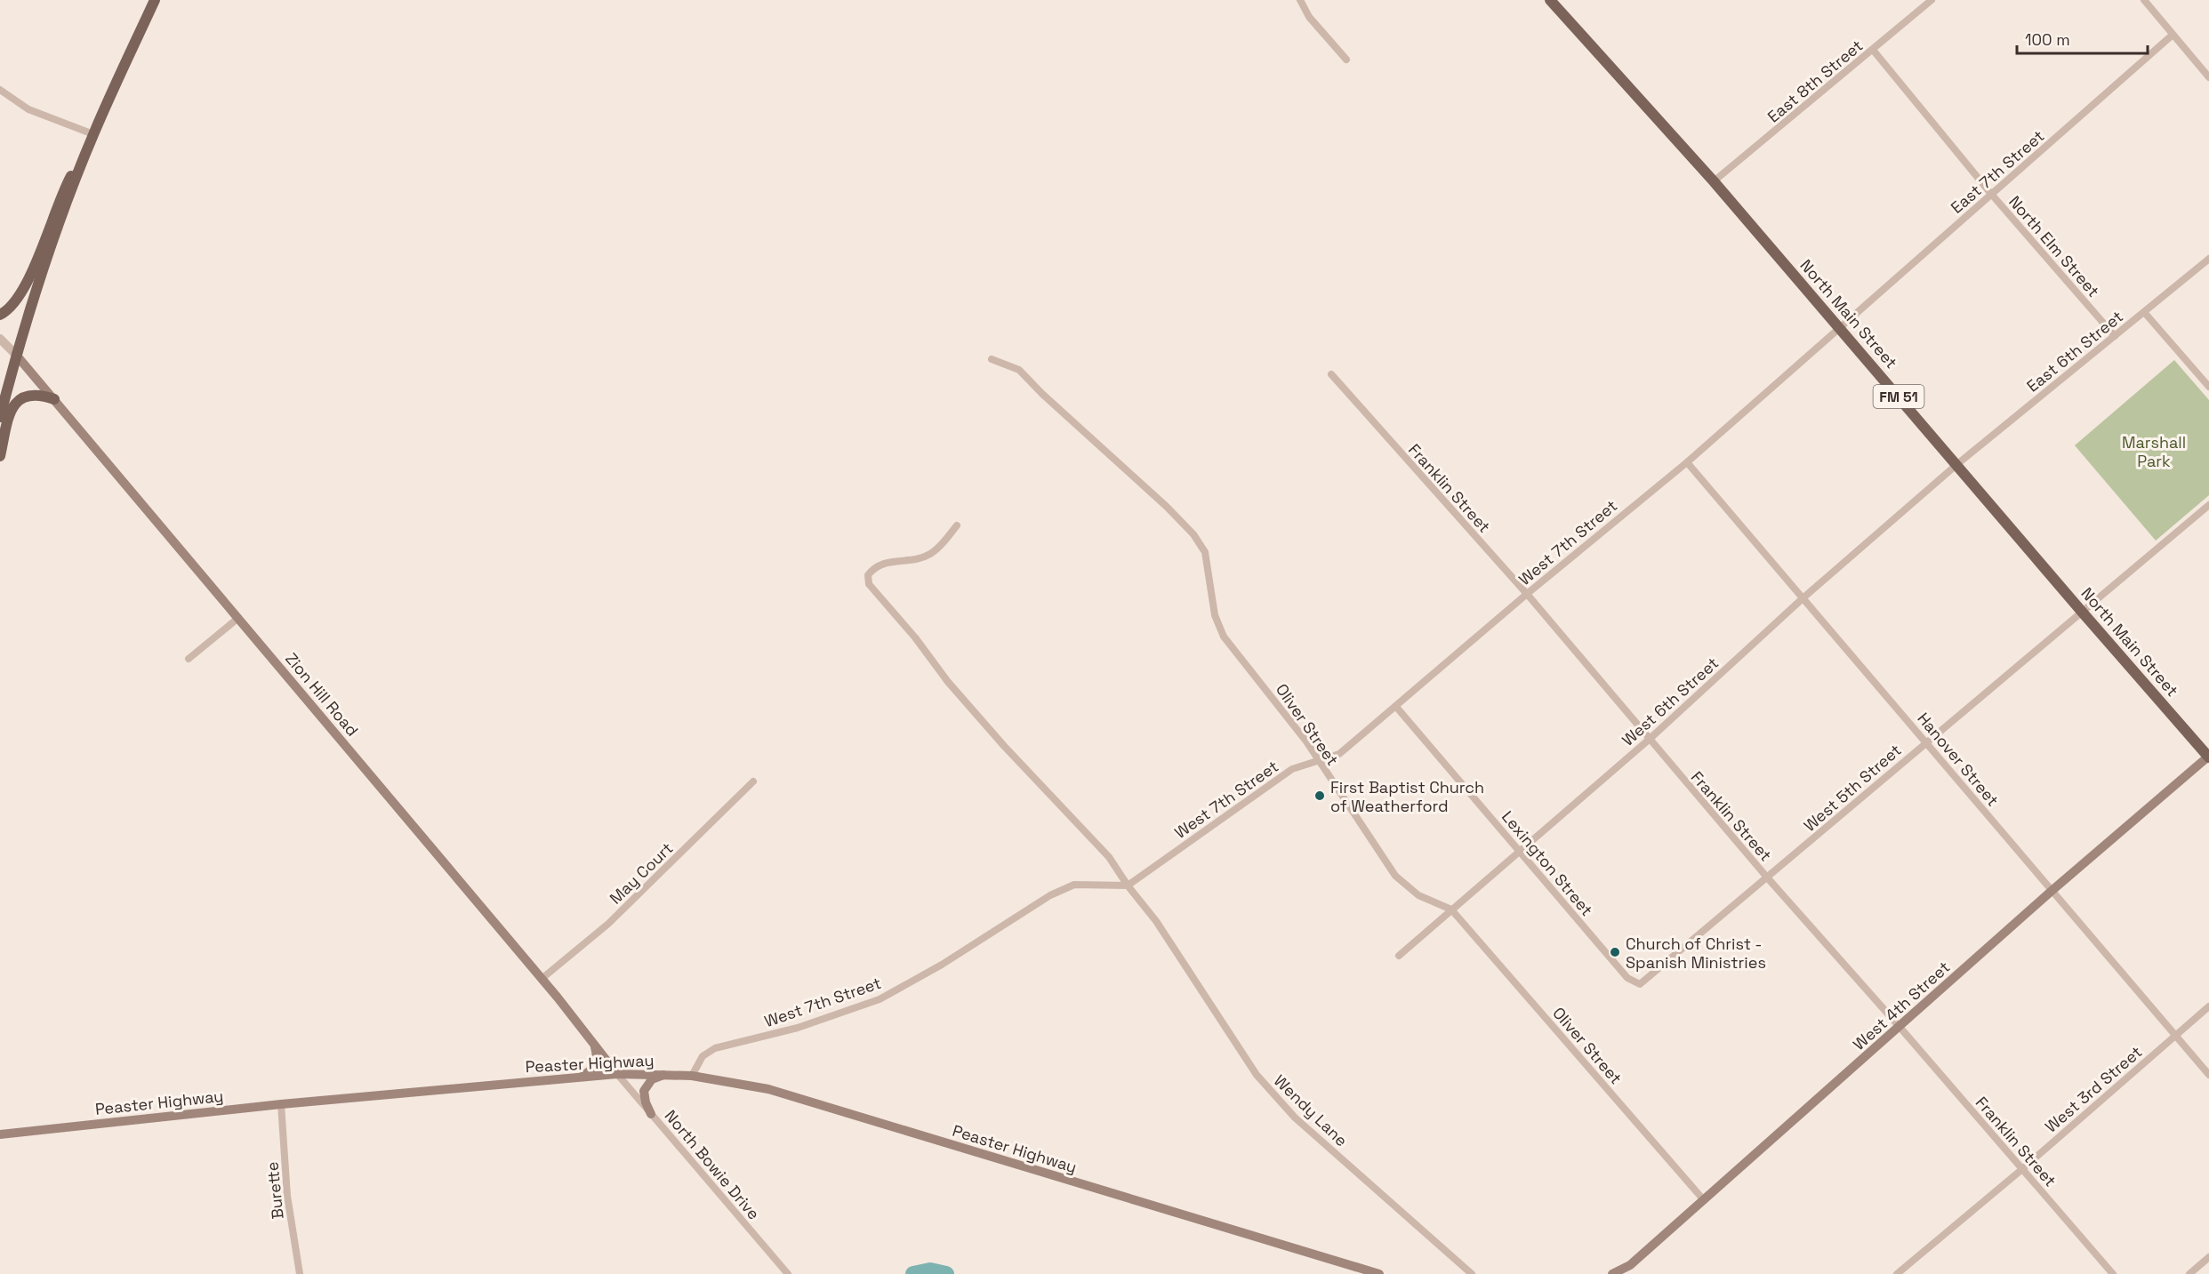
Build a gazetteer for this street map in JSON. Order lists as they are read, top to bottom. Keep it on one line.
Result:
{"streets":{"main road":["North Main Street","FM 51","Zion Hill Road","West 4th Street","Peaster Highway"],"street":["East 8th Street","East 7th Street","North Elm Street","East 6th Street","Franklin Street","West 7th Street","West 6th Street","Oliver Street","Hanover Street","West 5th Street","Lexington Street","May Court","West 3rd Street","Wendy Lane","North Bowie Drive","Burette"]},"crossings":[["East 8th Street","North Elm Street"],["East 8th Street","North Main Street"],["East 7th Street","North Elm Street"],["East 7th Street","North Main Street"],["East 7th Street","West 7th Street"],["North Elm Street","East 6th Street"],["North Main Street","East 6th Street"],["North Main Street","West 7th Street"],["North Main Street","West 6th Street"],["North Main Street","West 5th Street"],["North Main Street","West 4th Street"],["East 6th Street","West 6th Street"],["Franklin Street","West 7th Street"],["Franklin Street","West 6th Street"],["Franklin Street","West 5th Street"],["Franklin Street","West 4th Street"],["Franklin Street","West 3rd Street"],["West 7th Street","Oliver Street"],["West 7th Street","Hanover Street"],["West 7th Street","Lexington Street"],["West 7th Street","Peaster Highway"],["West 7th Street","Wendy Lane"],["Zion Hill Road","May Court"],["Zion Hill Road","Peaster Highway"],["Zion Hill Road","North Bowie Drive"],["West 6th Street","Oliver Street"],["West 6th Street","Hanover Street"],["West 6th Street","Lexington Street"],["Oliver Street","West 4th Street"],["Hanover Street","West 5th Street"],["Hanover Street","West 4th Street"],["Hanover Street","West 3rd Street"],["West 5th Street","Lexington Street"],["Peaster Highway","North Bowie Drive"],["Peaster Highway","Burette"]],"parks":["Marshall Park"],"places":["First Baptist Church of Weatherford","Church of Christ - Spanish Ministries"],"scale_bar":"100 m"}
